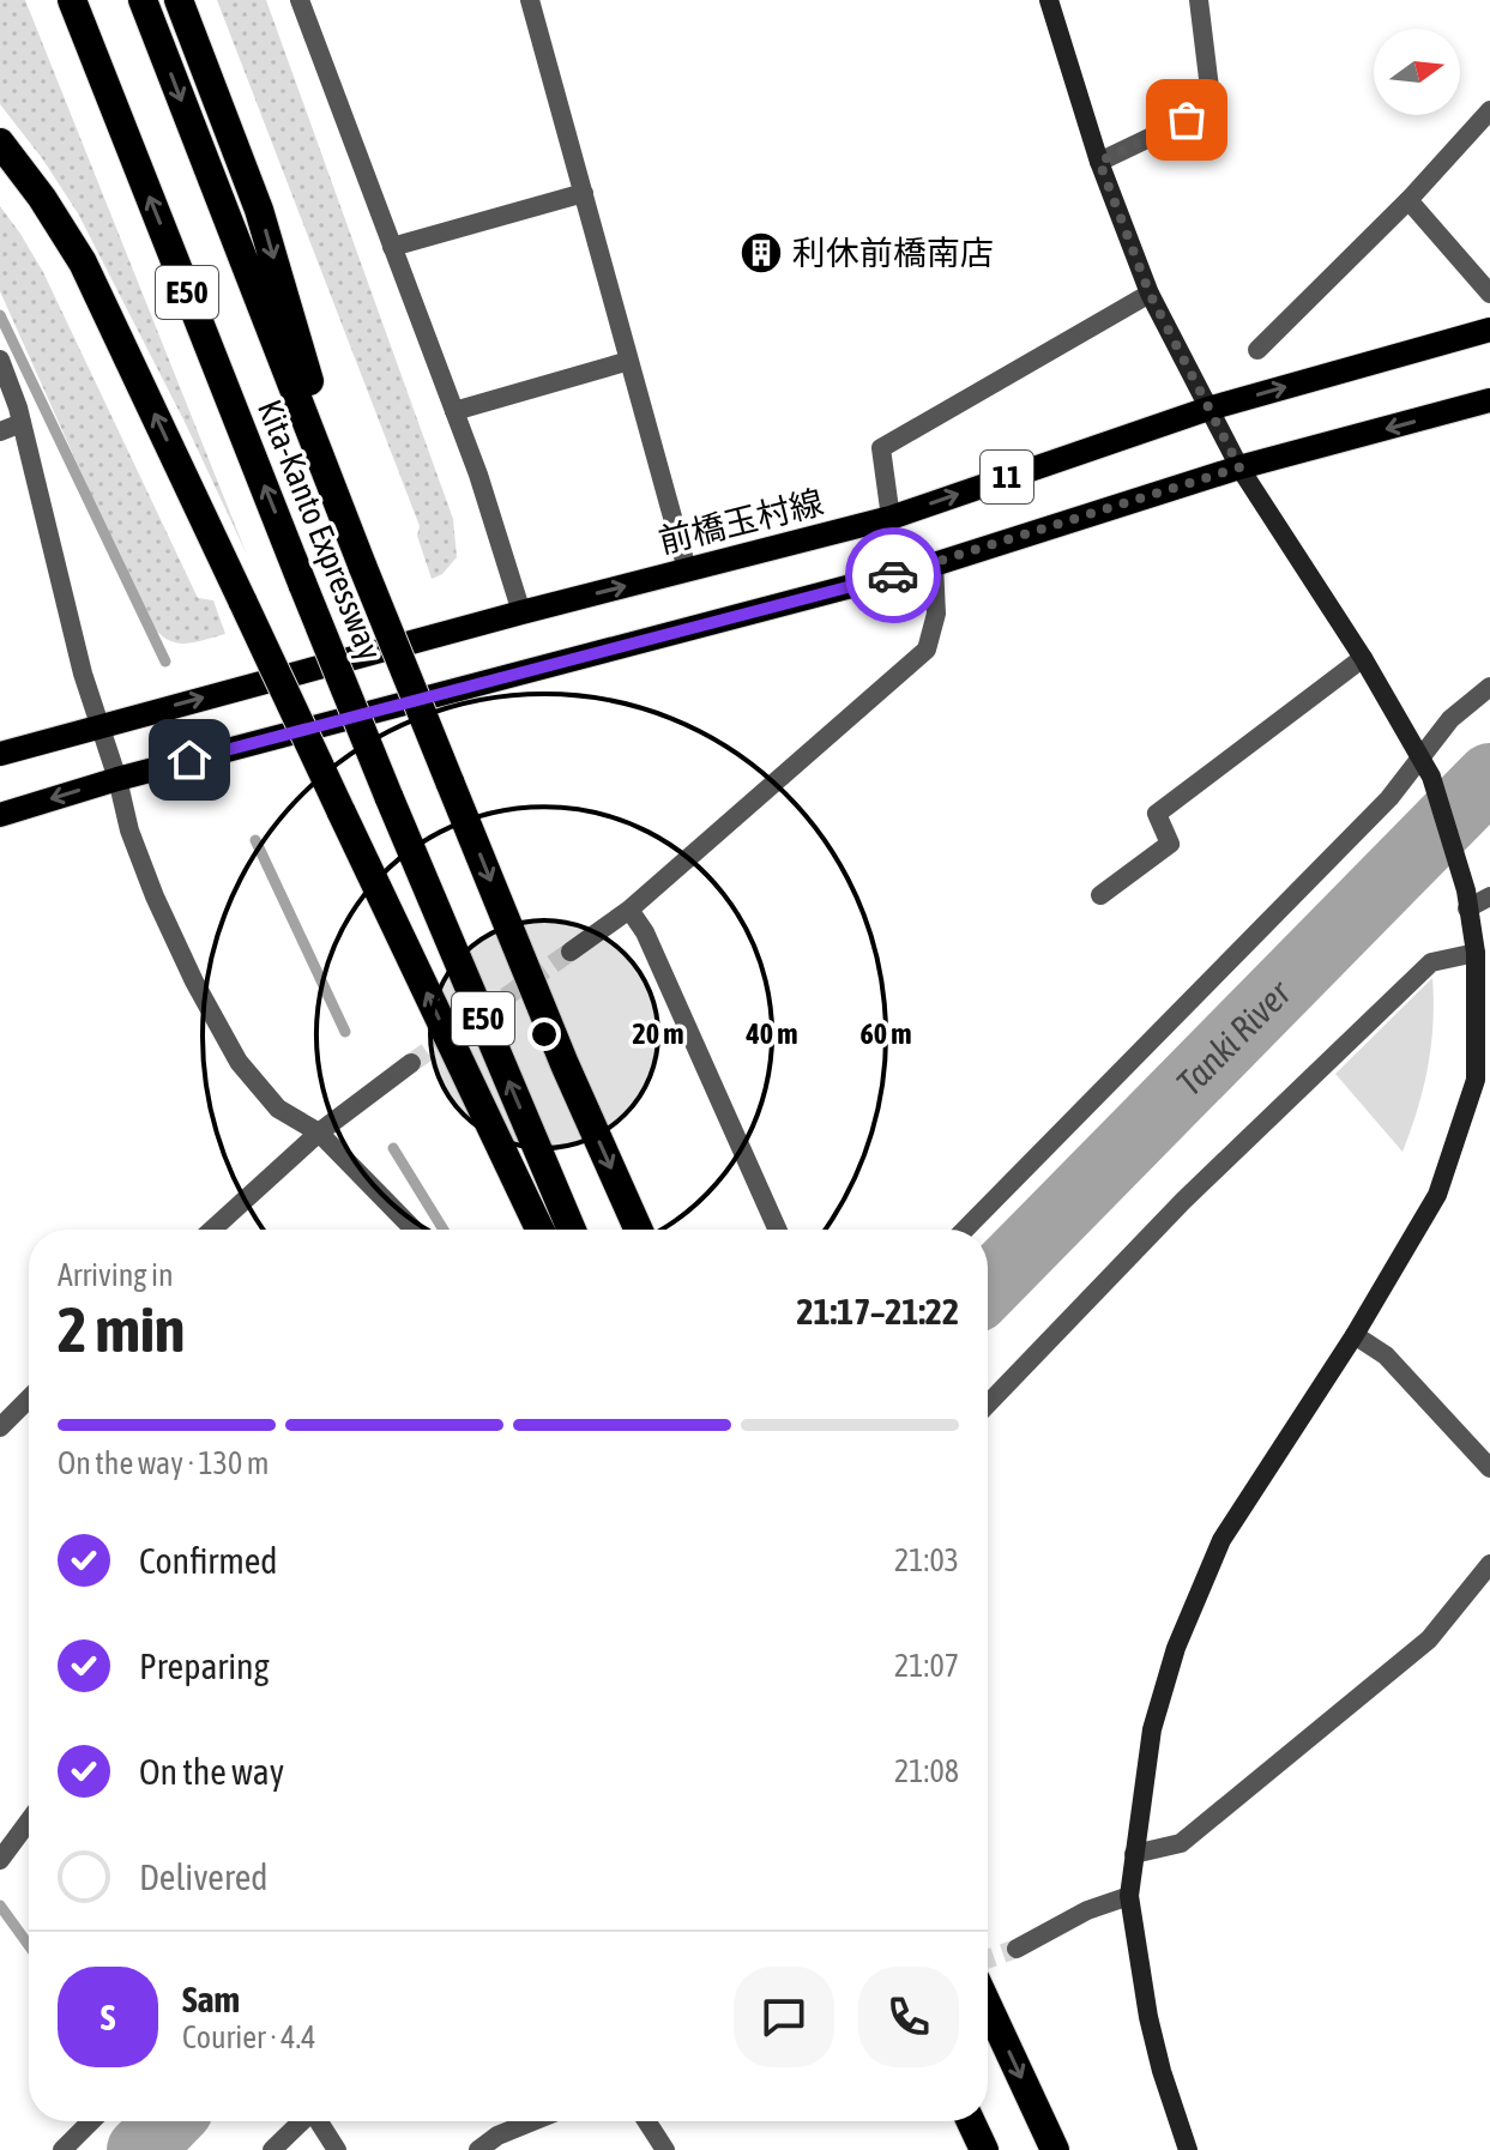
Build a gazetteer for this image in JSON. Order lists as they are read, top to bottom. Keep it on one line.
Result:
{"streets":{"highway":["E50","Kita-Kanto Expressway"],"main road":["11","前橋玉村線"]},"water":["Tanki River"],"places":{"building":["利休前橋南店"]},"north":"right","page":{"heading":["2 min","Arriving in","21:17–21:22"],"panel":["Sam","Courier · 4.4"],"bar":"On the way · 130 m","list":[["Confirmed","21:03"],["Preparing","21:07"],["On the way","21:08"],"Delivered"],"round":"S"},"rings":["20 m","40 m","60 m"]}
